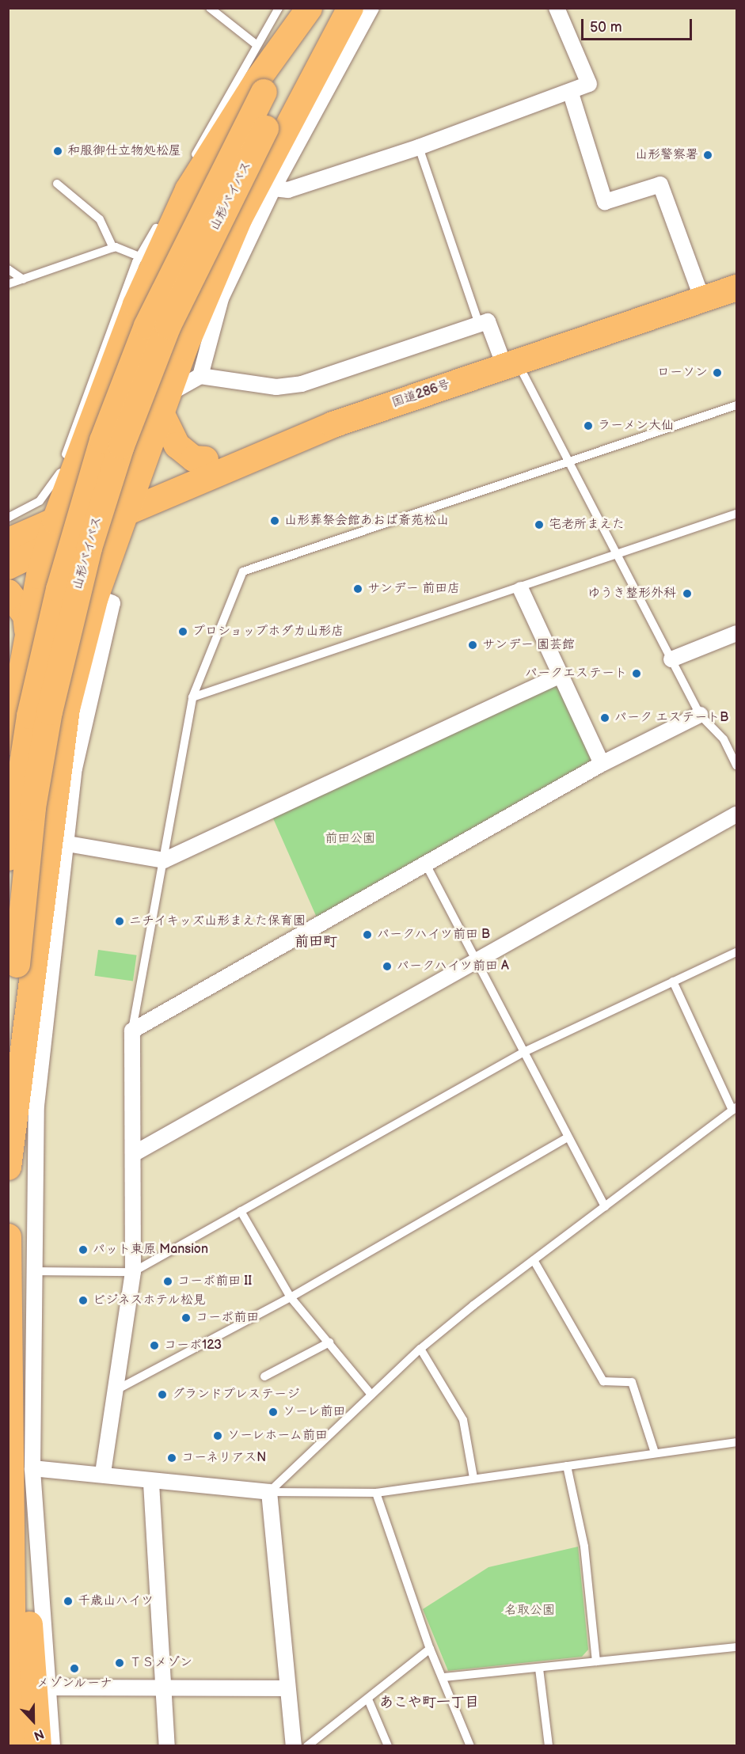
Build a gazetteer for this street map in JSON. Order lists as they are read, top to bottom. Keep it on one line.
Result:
{"streets":{"highway":["山形バイパス","国道286号"]},"districts":["前田町","あこや町一丁目"],"parks":["前田公園","名取公園"],"places":["和服御仕立物処松屋","山形警察署","ローソン","ラーメン大仙","山形葬祭会館あおば斎苑松山","宅老所まえた","サンデー 前田店","ゆうき整形外科","プロショップホダカ山形店","サンデー 園芸館","パークエステート","パーク エステートB","ニチイキッズ山形まえた保育園","パークハイツ前田 B","パークハイツ前田 A","パット東原 Mansion","コーポ前田 II","ビジネスホテル松見","コーポ前田","コーポ123","グランドプレステージ","ソーレ前田","ソーレホーム前田","コーネリアスN","千歳山ハイツ","ＴＳメゾン","メゾンルーナ"],"scale_bar":"50 m","north":"bottom"}
